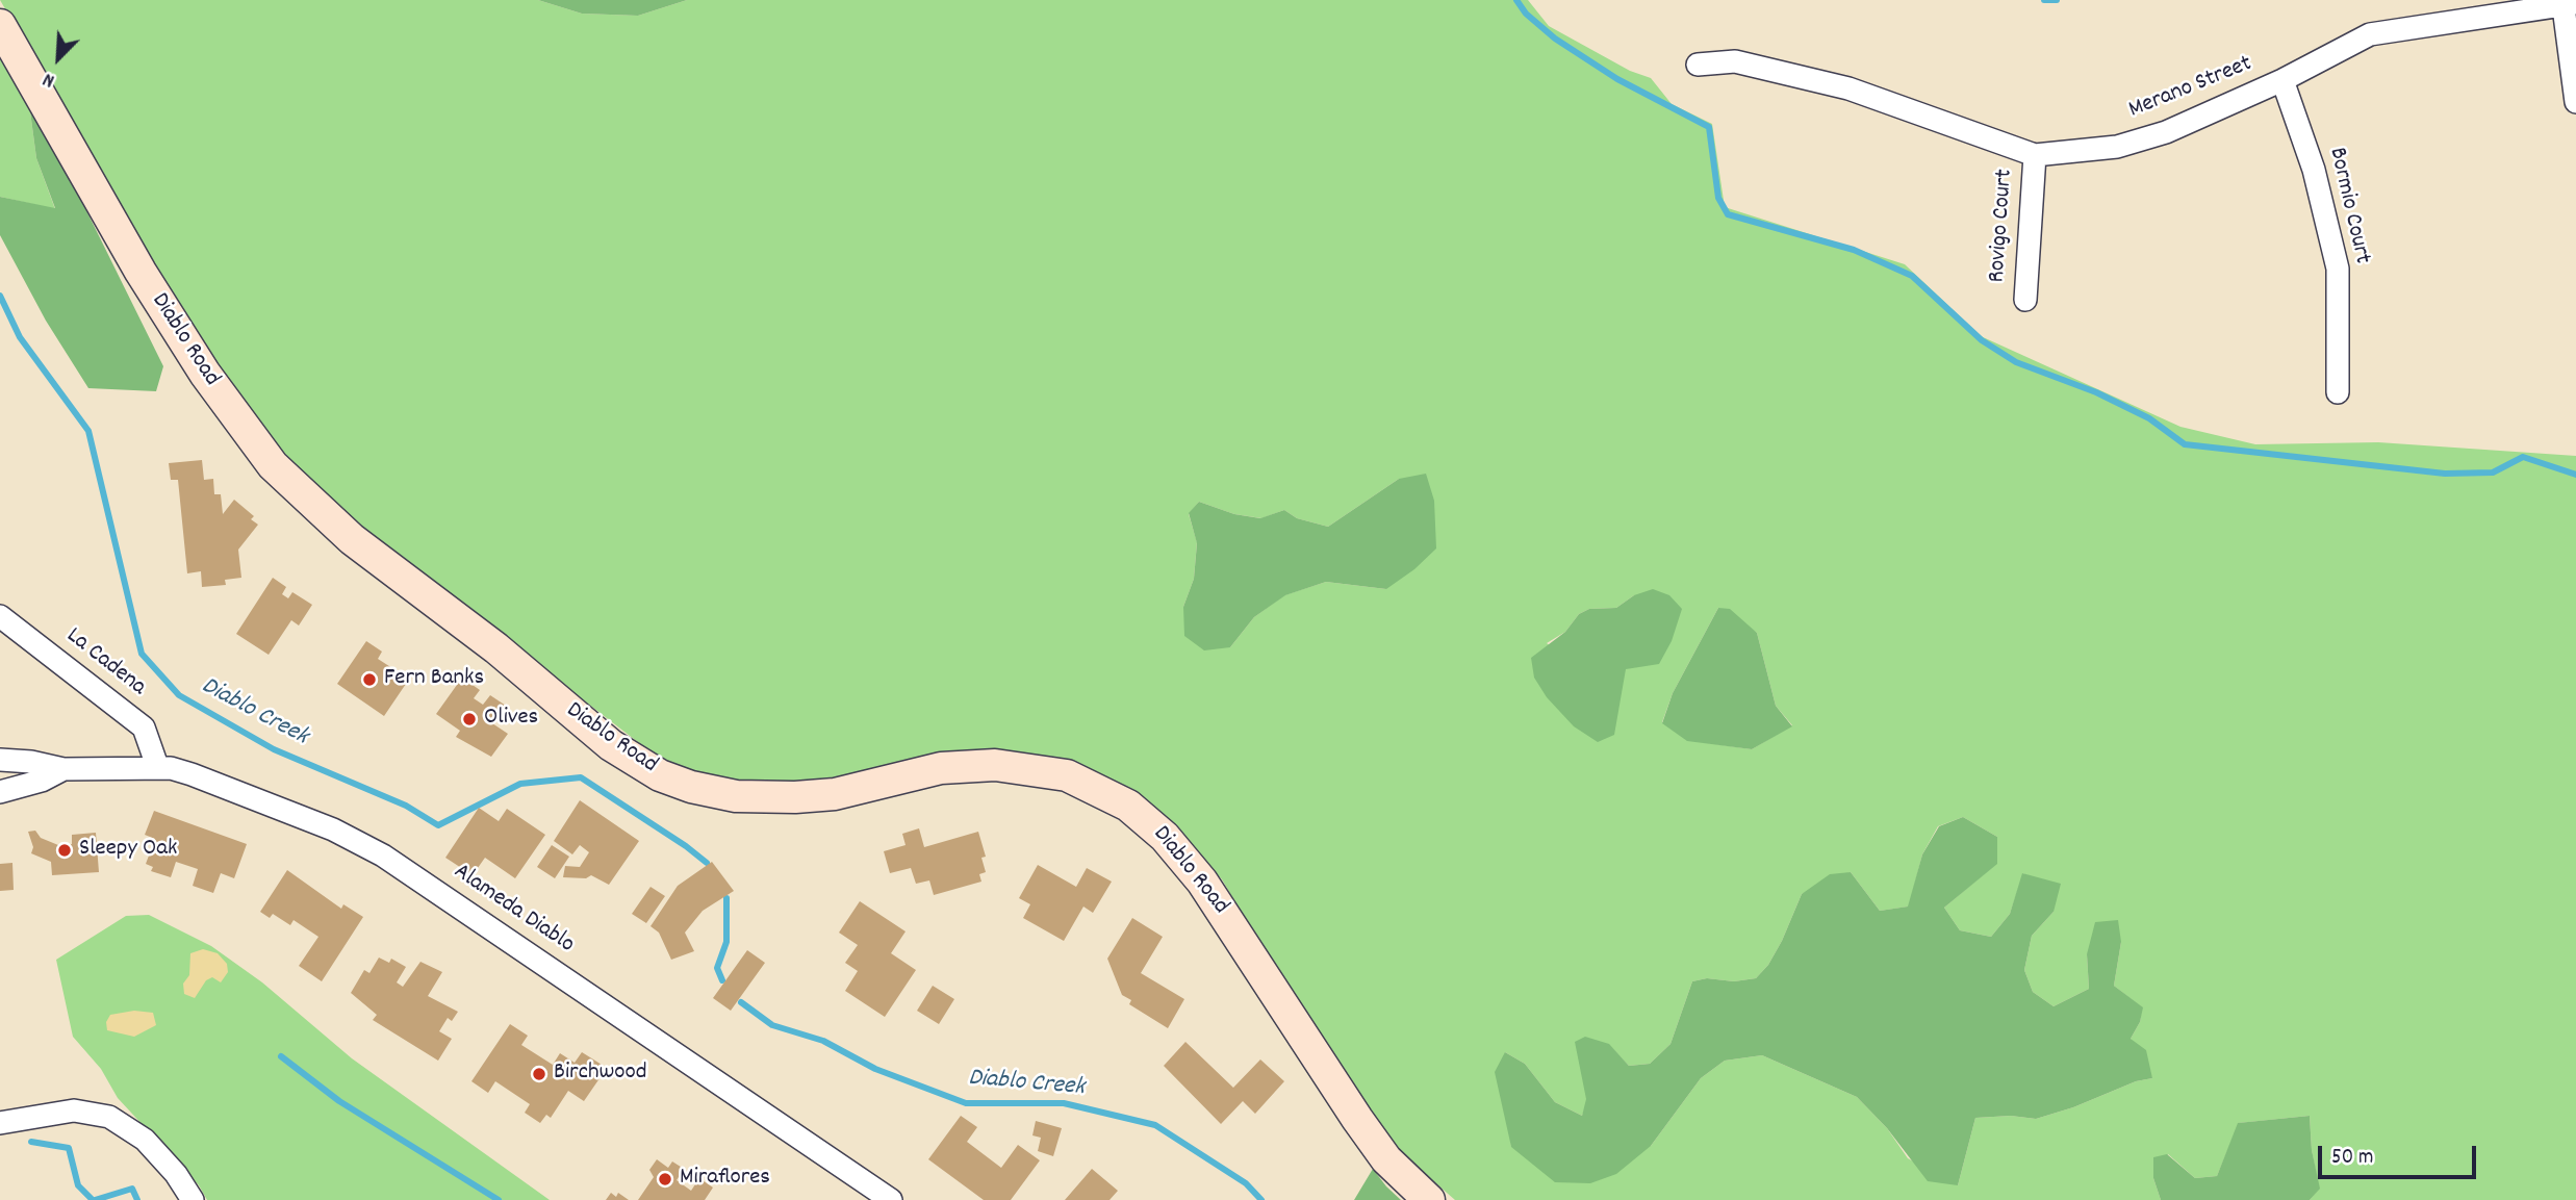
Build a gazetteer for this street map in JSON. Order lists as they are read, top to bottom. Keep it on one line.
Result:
{"streets":{"street":["Merano Street","Bormio Court","Rovigo Court","Diablo Road","La Cadena","Alameda Diablo"]},"crossings":[["Merano Street","Bormio Court"],["Merano Street","Rovigo Court"],["La Cadena","Alameda Diablo"]],"water":["Diablo Creek"],"places":["Fern Banks","Olives","Sleepy Oak","Birchwood","Miraflores"],"scale_bar":"50 m","north":"bottom left"}
